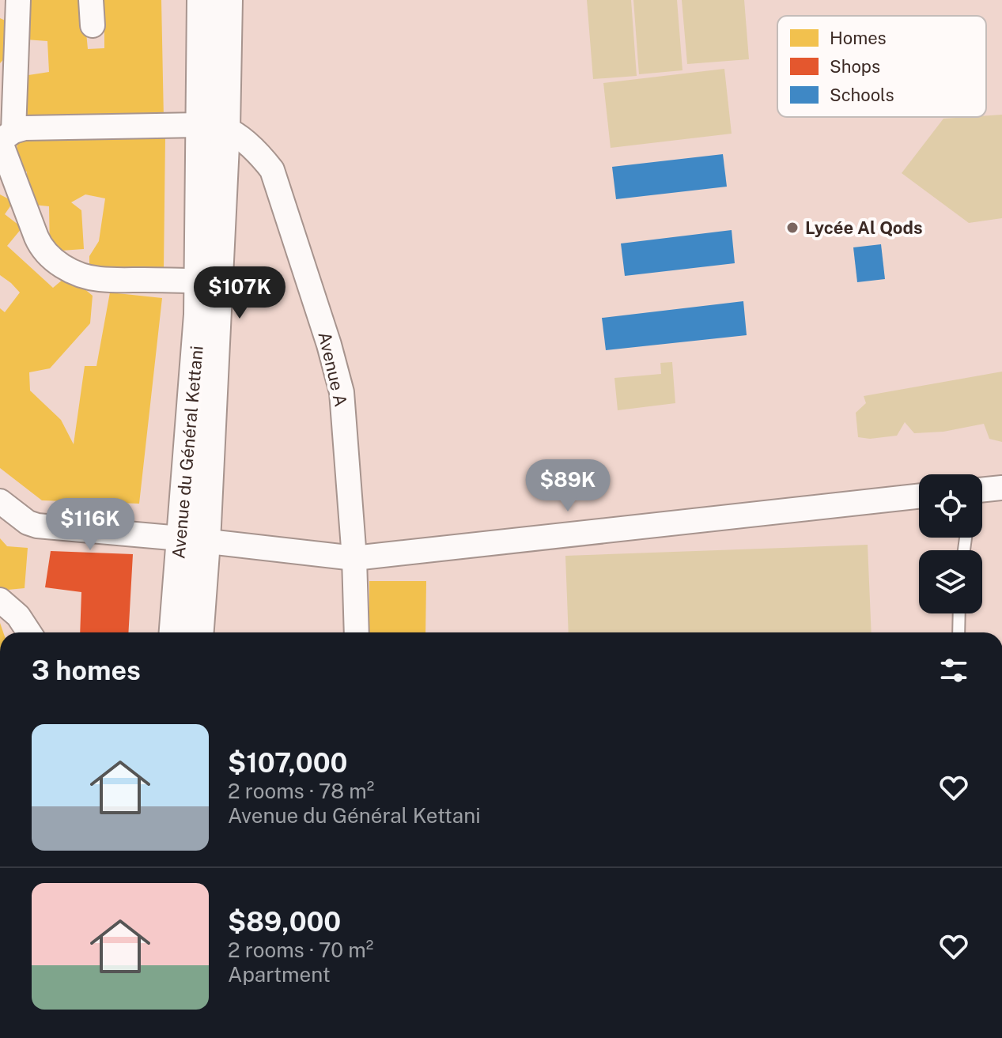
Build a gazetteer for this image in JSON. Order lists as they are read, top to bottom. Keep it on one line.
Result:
{"streets":{"street":["Avenue A","Avenue du Général Kettani"]},"crossings":[["Avenue A","Avenue du Général Kettani"]],"places":["Lycée Al Qods"],"legend":["Homes","Shops","Schools"],"page":{"price":["$107K","$89K","$116K"],"heading":"3 homes","list":[{"name":"$107,000","note":"2 rooms · 78 m² · Avenue du Général Kettani"},{"name":"$89,000","note":"2 rooms · 70 m² · Apartment"}]}}
